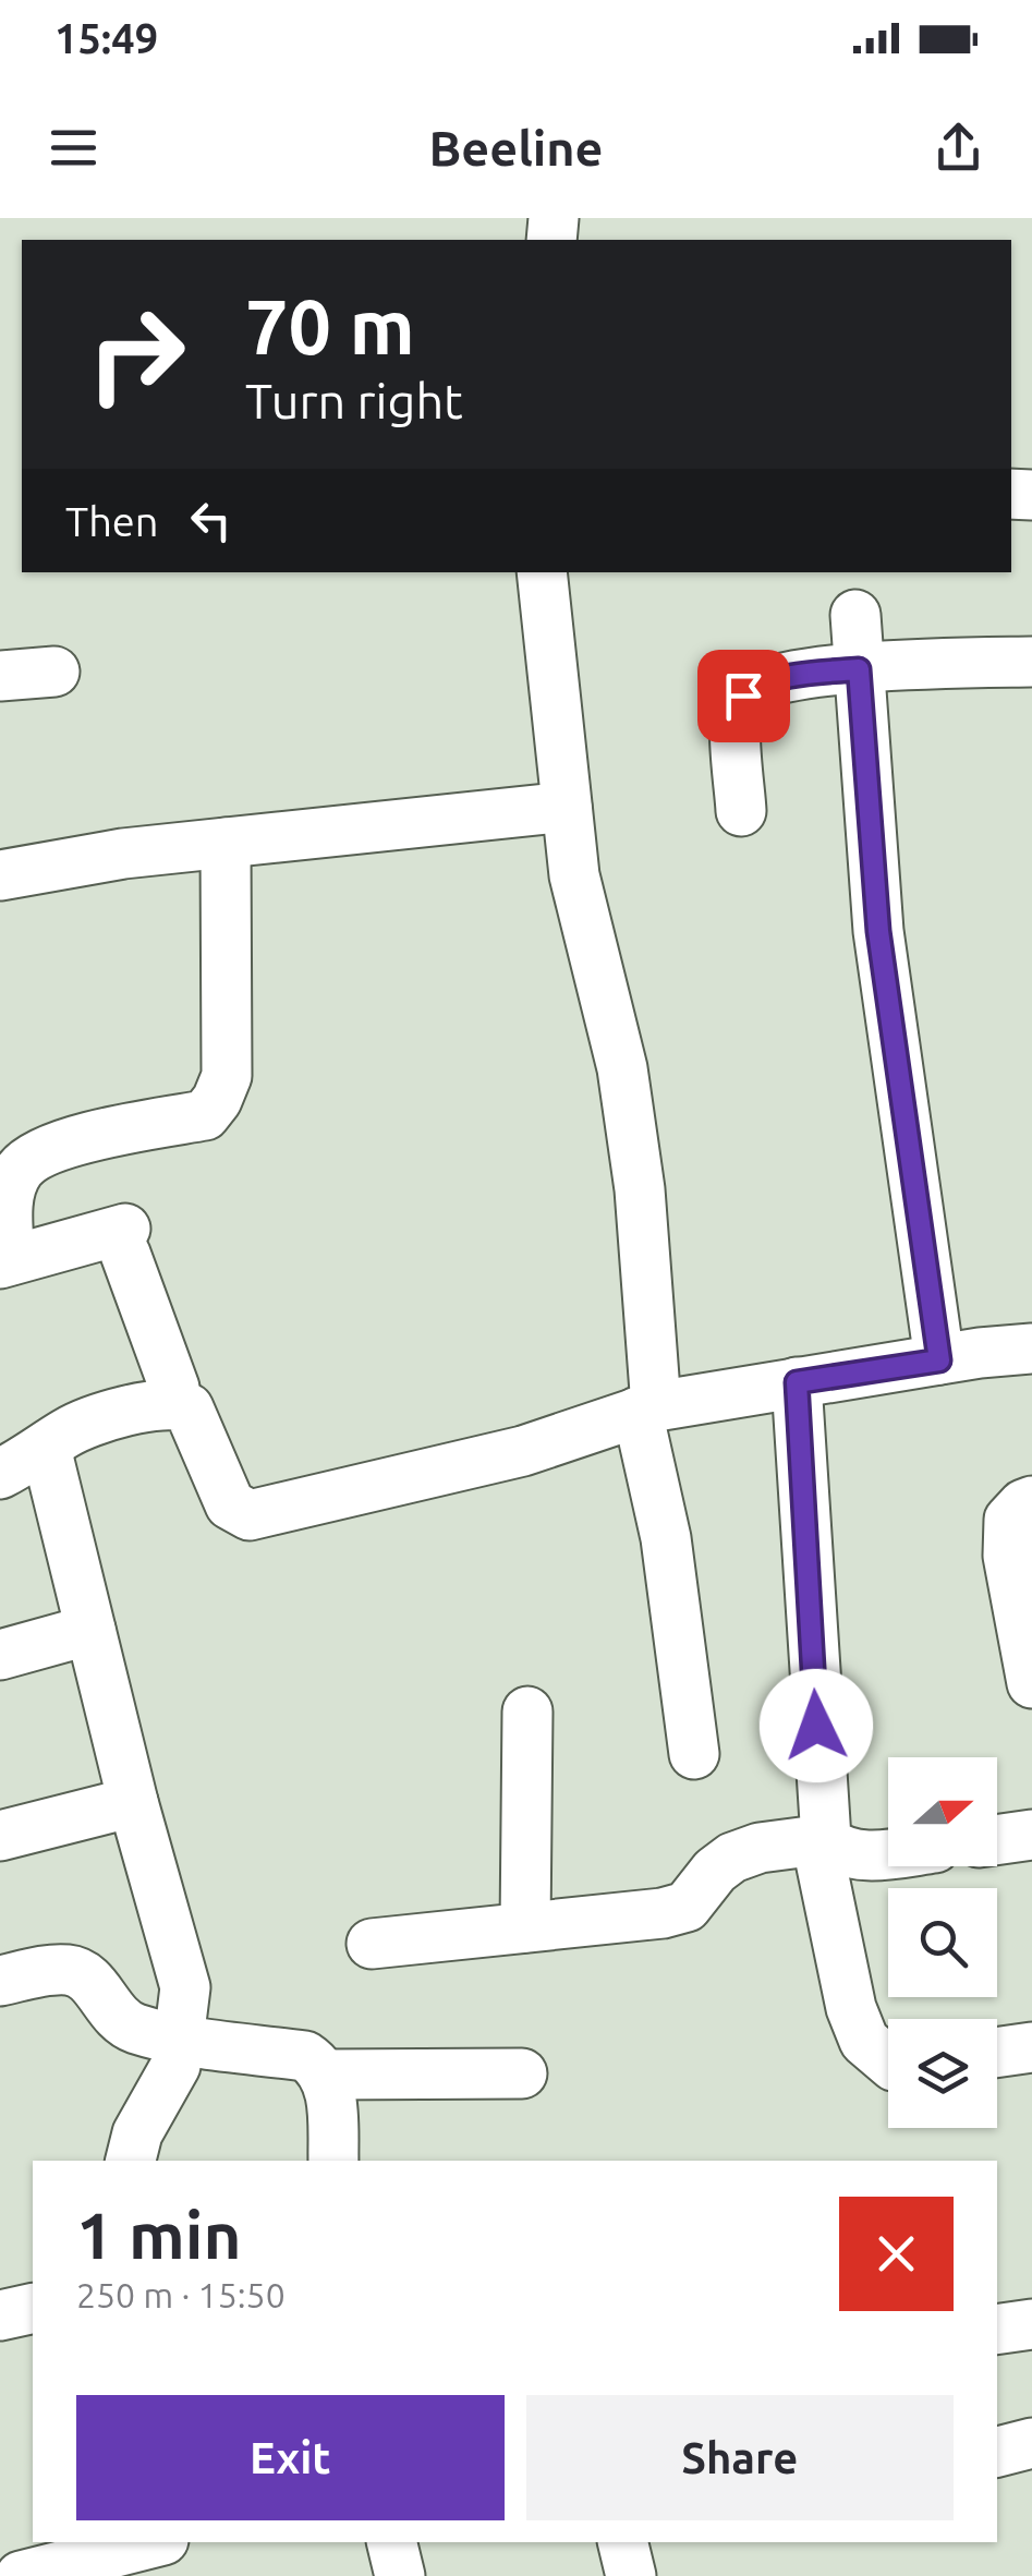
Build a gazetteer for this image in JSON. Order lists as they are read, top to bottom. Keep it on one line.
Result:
{"north":"right","page":{"status":"15:49","header":"Beeline","turn":["70 m","Turn right"],"then":"Then","heading":["1 min","250 m · 15:50"],"buttons":["Exit","Share"]}}
